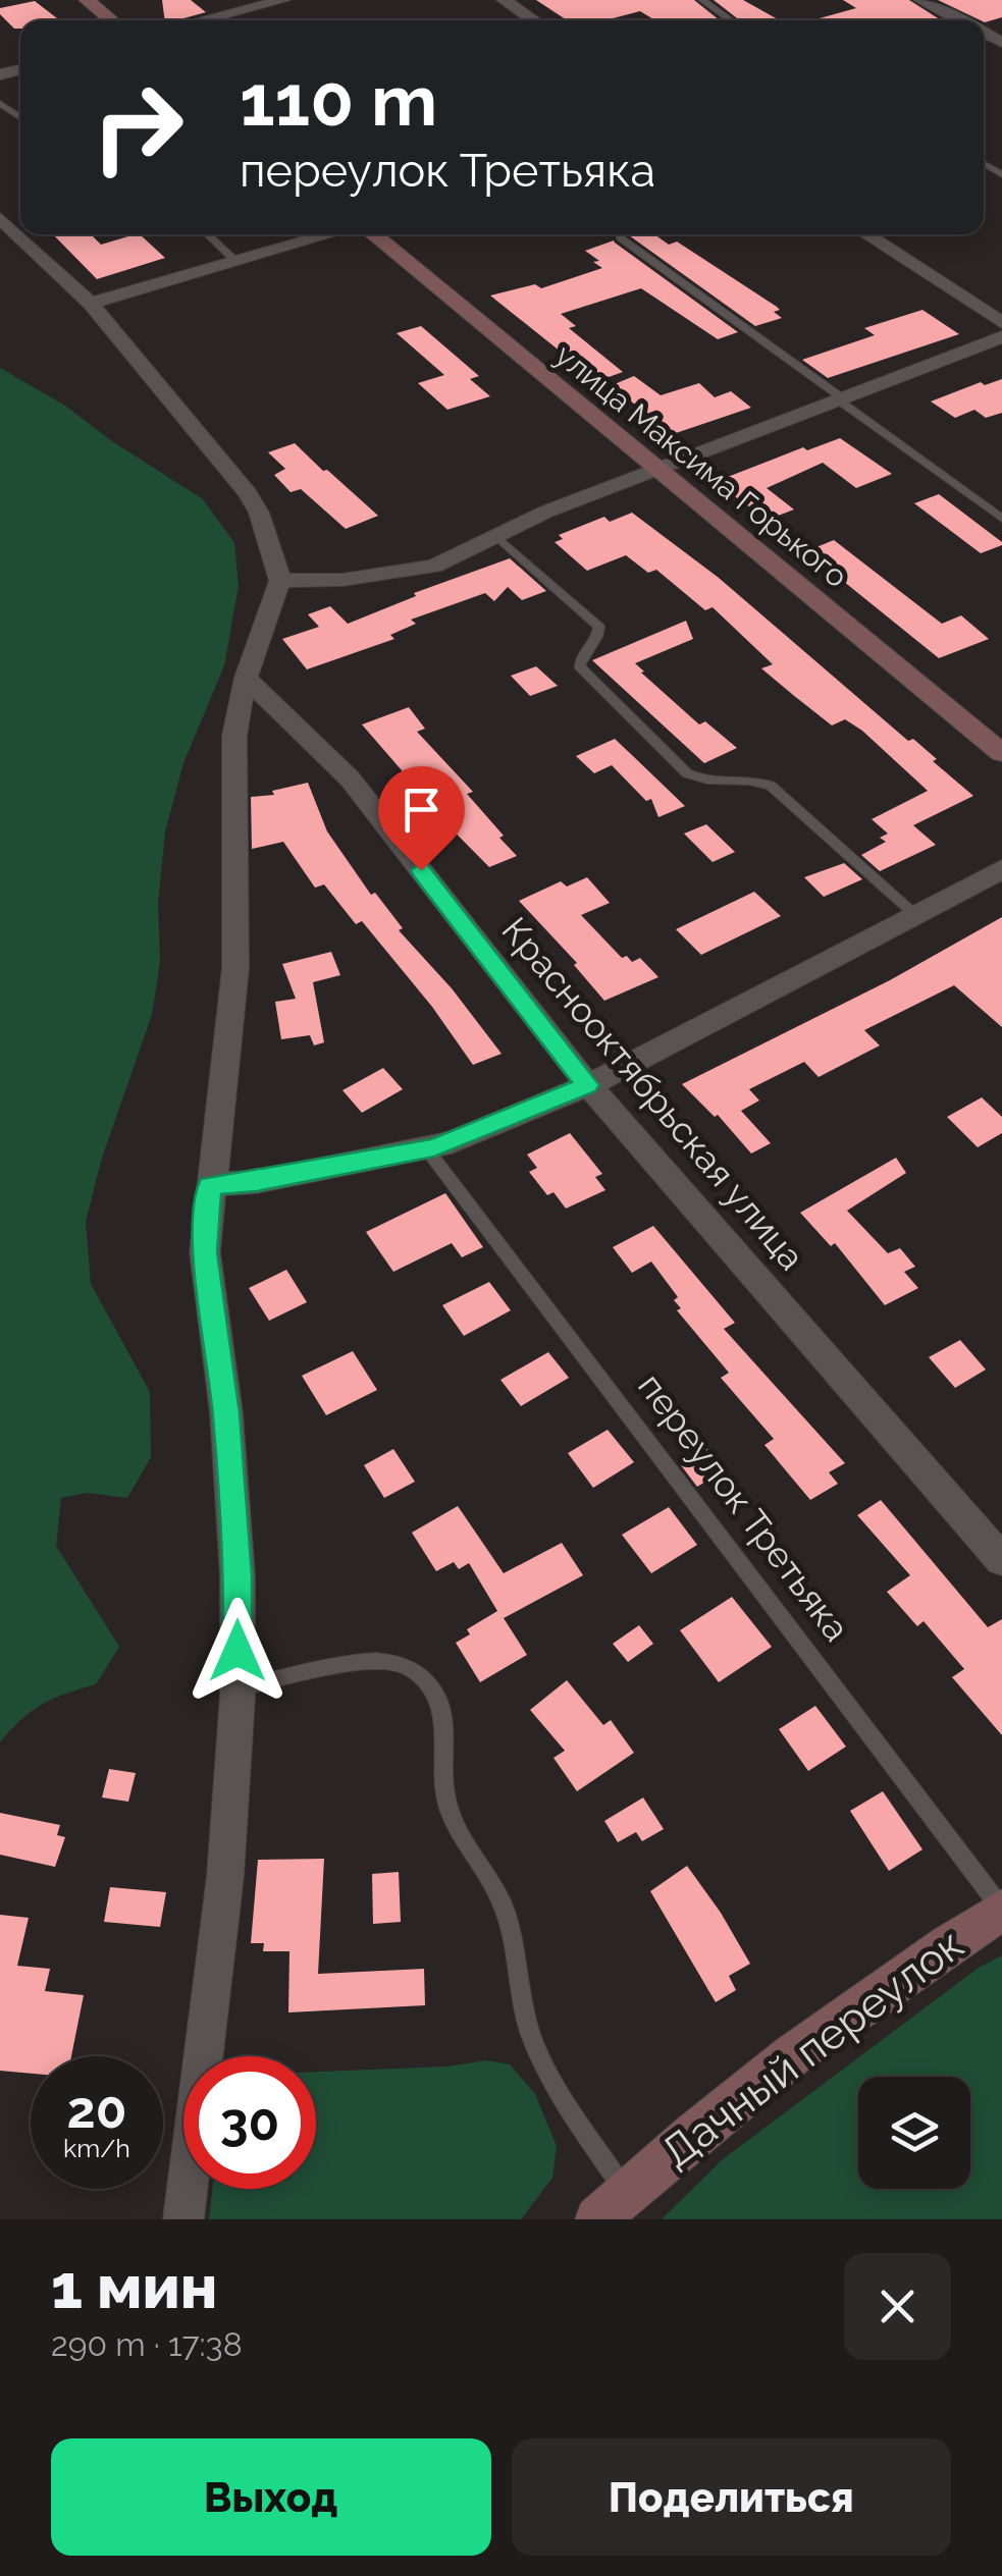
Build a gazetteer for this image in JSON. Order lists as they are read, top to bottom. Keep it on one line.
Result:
{"streets":{"main road":["улица Максима Горького","Дачный переулок"],"street":["Краснооктябрьская улица"],"lane":["переулок Третьяка"]},"crossings":[["переулок Третьяка","Дачный переулок"]],"page":{"turn":["110 m","переулок Третьяка"],"speed":"20 km/h","limit":"30","heading":["1 мин","290 m · 17:38"],"buttons":["Выход","Поделиться"]}}
